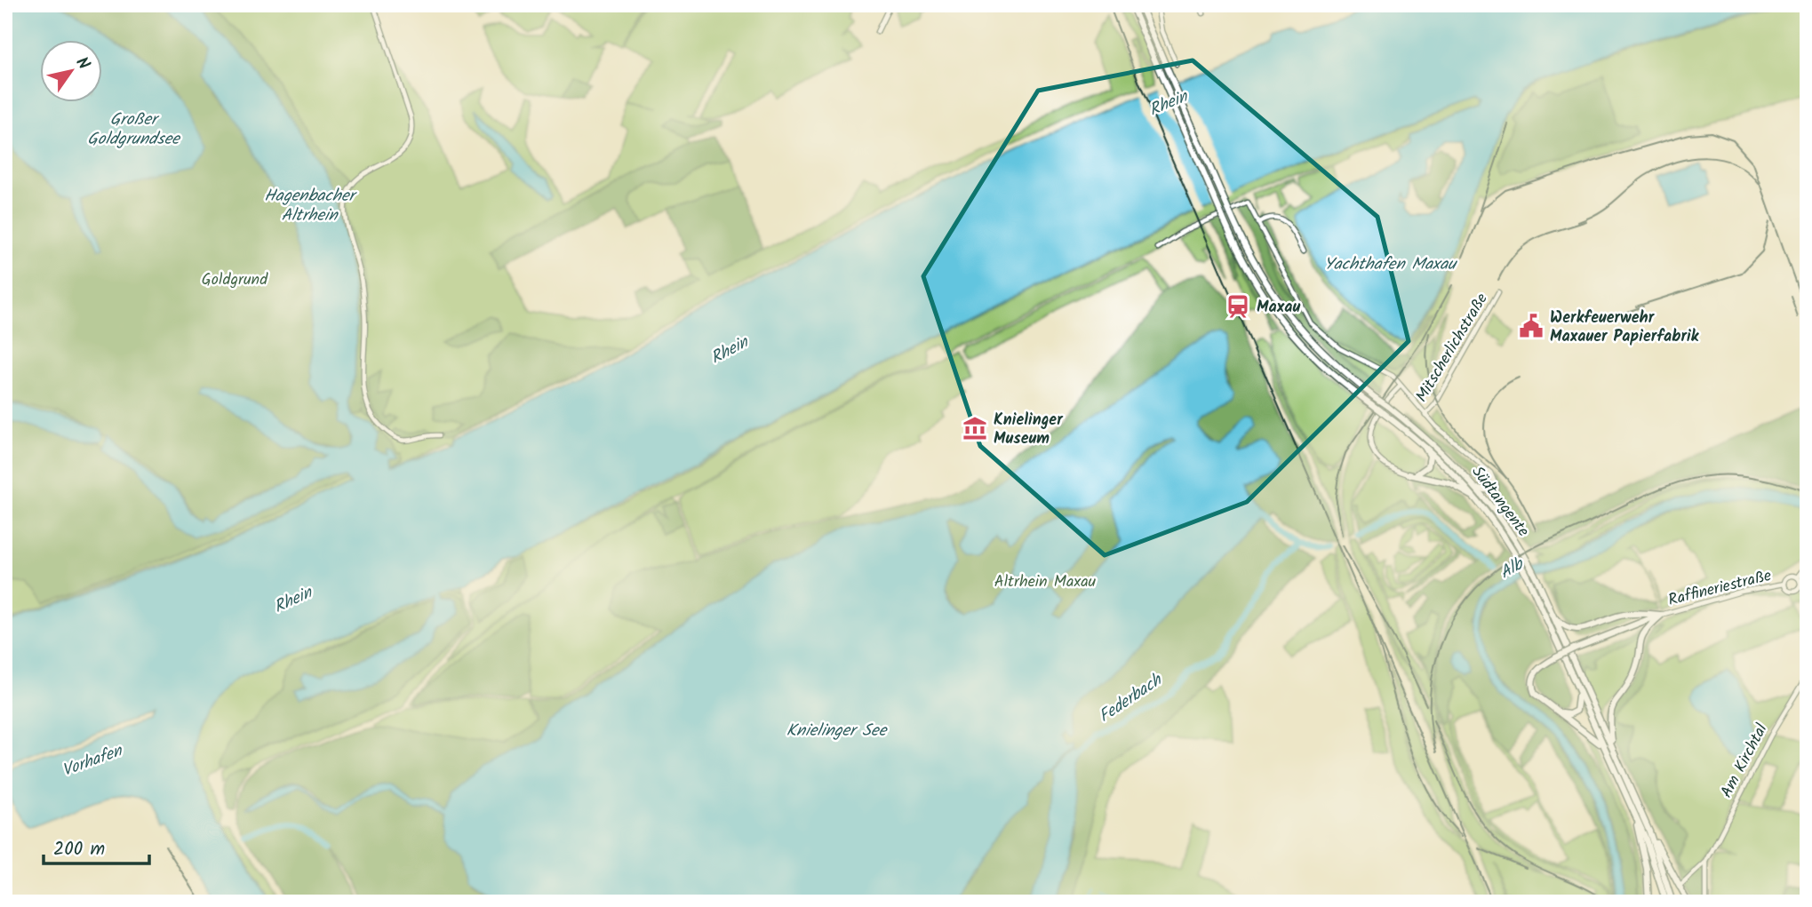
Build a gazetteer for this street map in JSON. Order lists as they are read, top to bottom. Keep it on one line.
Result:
{"streets":{"highway":["Südtangente"],"street":["Mitscherlichstraße","Raffineriestraße","Am Kirchtal"]},"water":["Rhein","Großer Goldgrundsee","Hagenbacher Altrhein","Yachthafen Maxau","Alb","Federbach","Knielinger See","Vorhafen"],"parks":["Goldgrund","Altrhein Maxau"],"places":{"station":["Maxau"],"public building":["Werkfeuerwehr Maxauer Papierfabrik"],"museum":["Knielinger Museum"]},"scale_bar":"200 m","north":"top right"}
